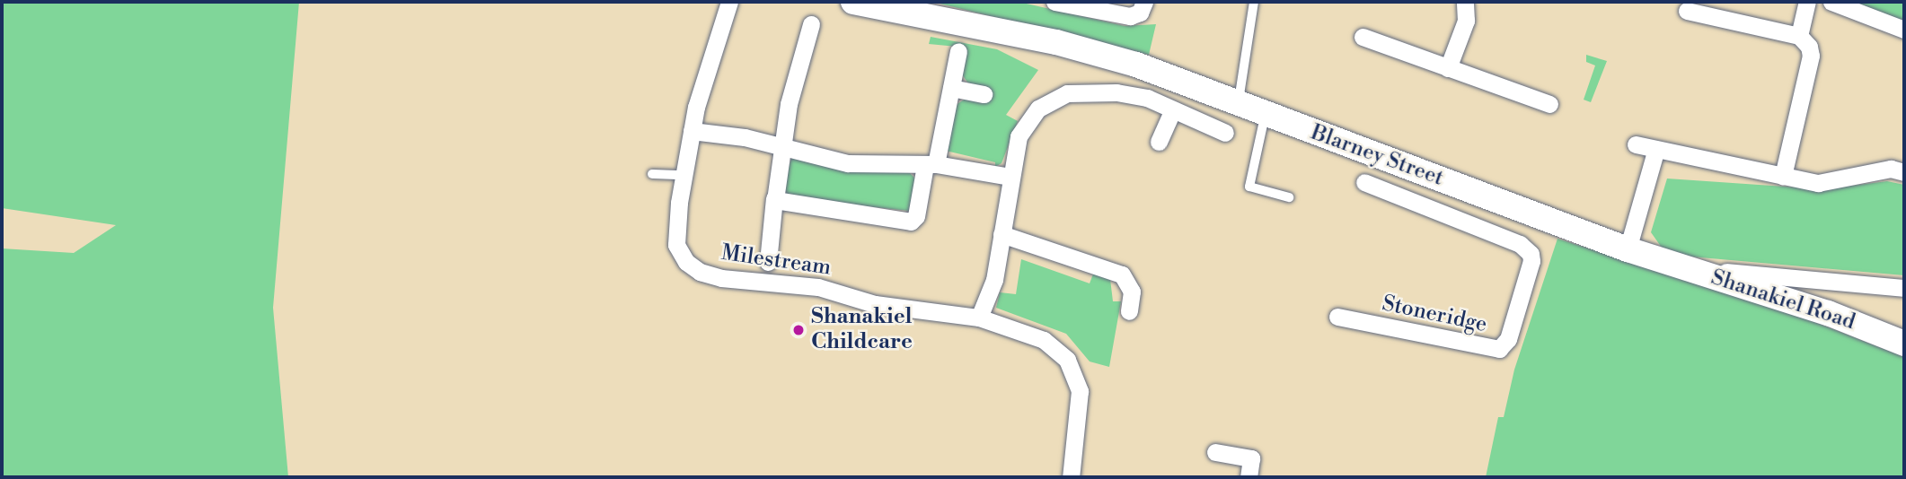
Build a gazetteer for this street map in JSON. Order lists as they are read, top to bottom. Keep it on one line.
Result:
{"streets":{"street":["Blarney Street","Milestream","Shanakiel Road","Stoneridge"]},"crossings":[["Blarney Street","Shanakiel Road"]],"places":["Shanakiel Childcare"]}
